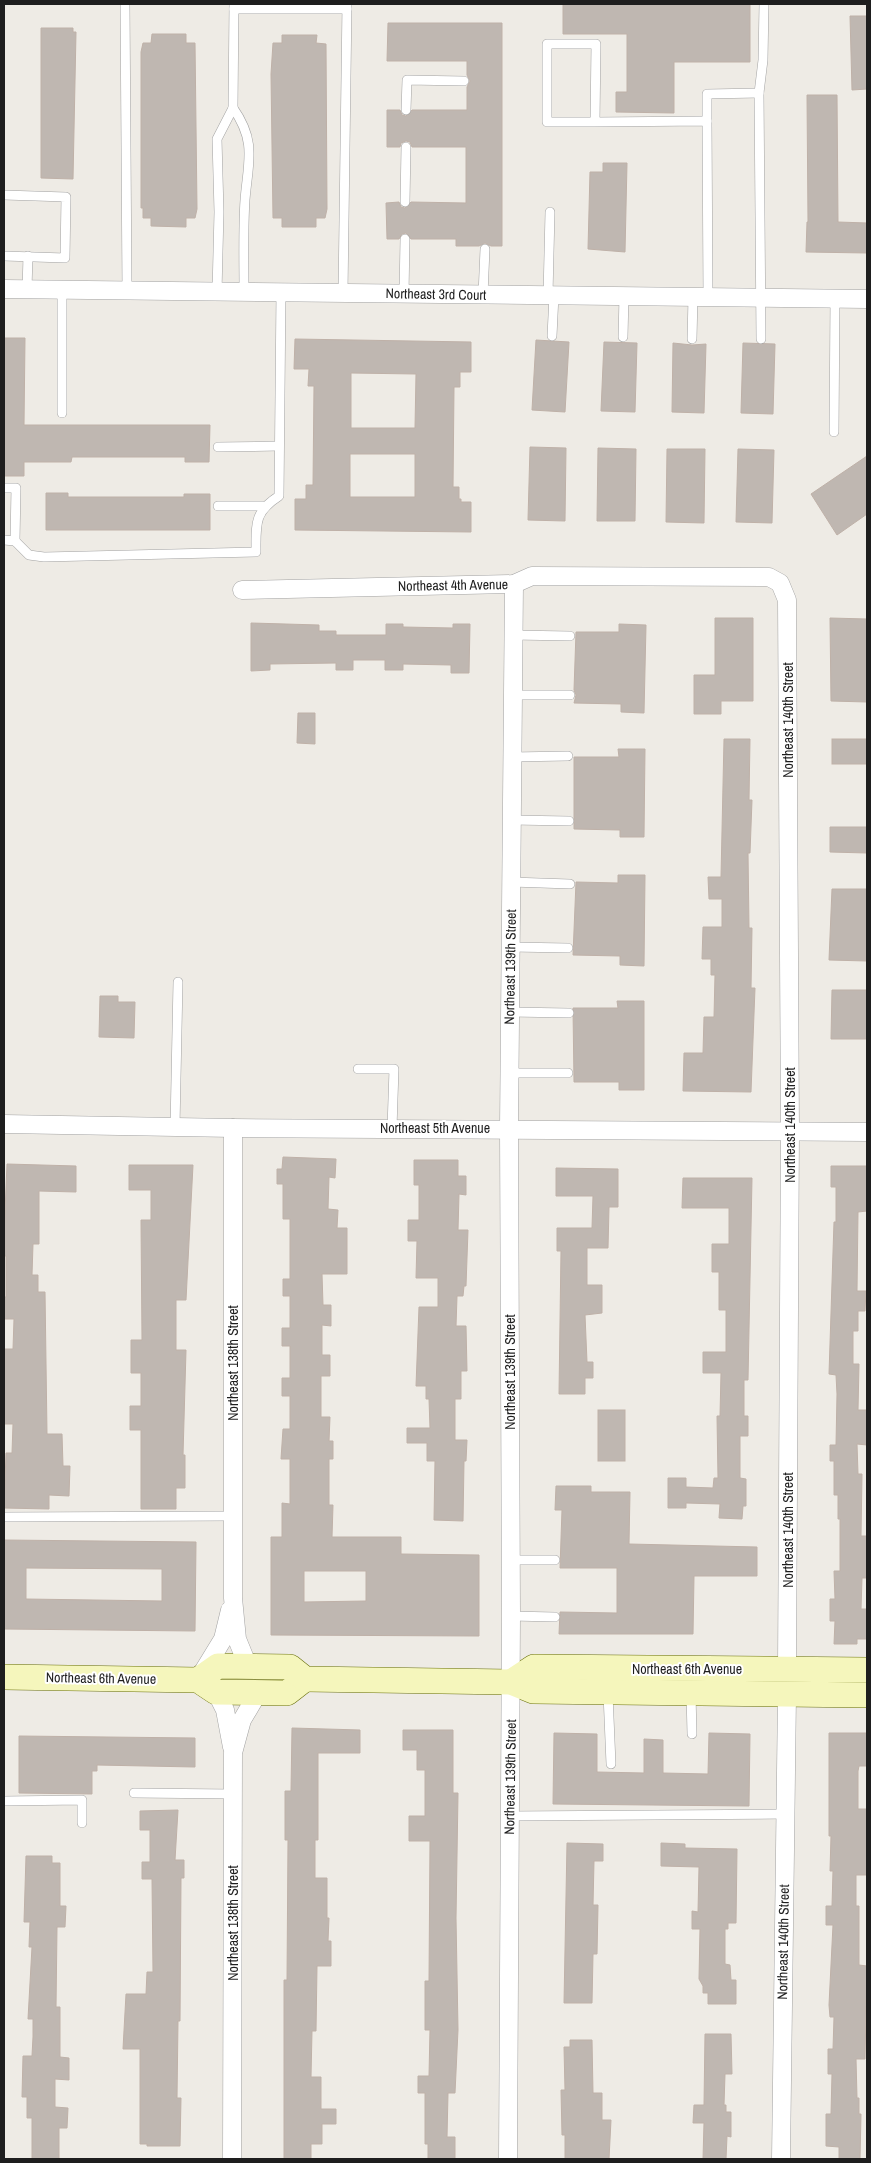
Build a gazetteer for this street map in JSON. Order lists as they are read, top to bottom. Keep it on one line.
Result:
{"streets":{"main road":["Northeast 6th Avenue"],"street":["Northeast 3rd Court","Northeast 4th Avenue","Northeast 140th Street","Northeast 139th Street","Northeast 5th Avenue","Northeast 138th Street"]},"crossings":[["Northeast 4th Avenue","Northeast 140th Street"],["Northeast 4th Avenue","Northeast 139th Street"],["Northeast 140th Street","Northeast 5th Avenue"],["Northeast 140th Street","Northeast 6th Avenue"],["Northeast 139th Street","Northeast 5th Avenue"],["Northeast 139th Street","Northeast 6th Avenue"],["Northeast 5th Avenue","Northeast 138th Street"],["Northeast 138th Street","Northeast 6th Avenue"]]}
